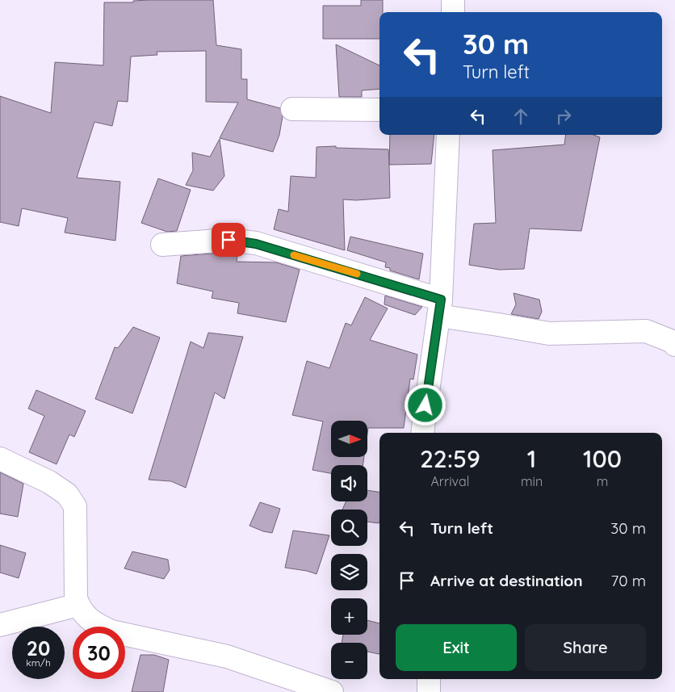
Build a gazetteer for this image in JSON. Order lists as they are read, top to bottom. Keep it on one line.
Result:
{"north":"right","page":{"turn":["30 m","Turn left"],"map_buttons":["+","−"],"eta":["22:59","Arrival","1","min","100","m"],"list":[{"name":"Turn left","value":"30 m"},{"name":"Arrive at destination","value":"70 m"}],"buttons":["Exit","Share"],"speed":"20 km/h","limit":"30"}}
